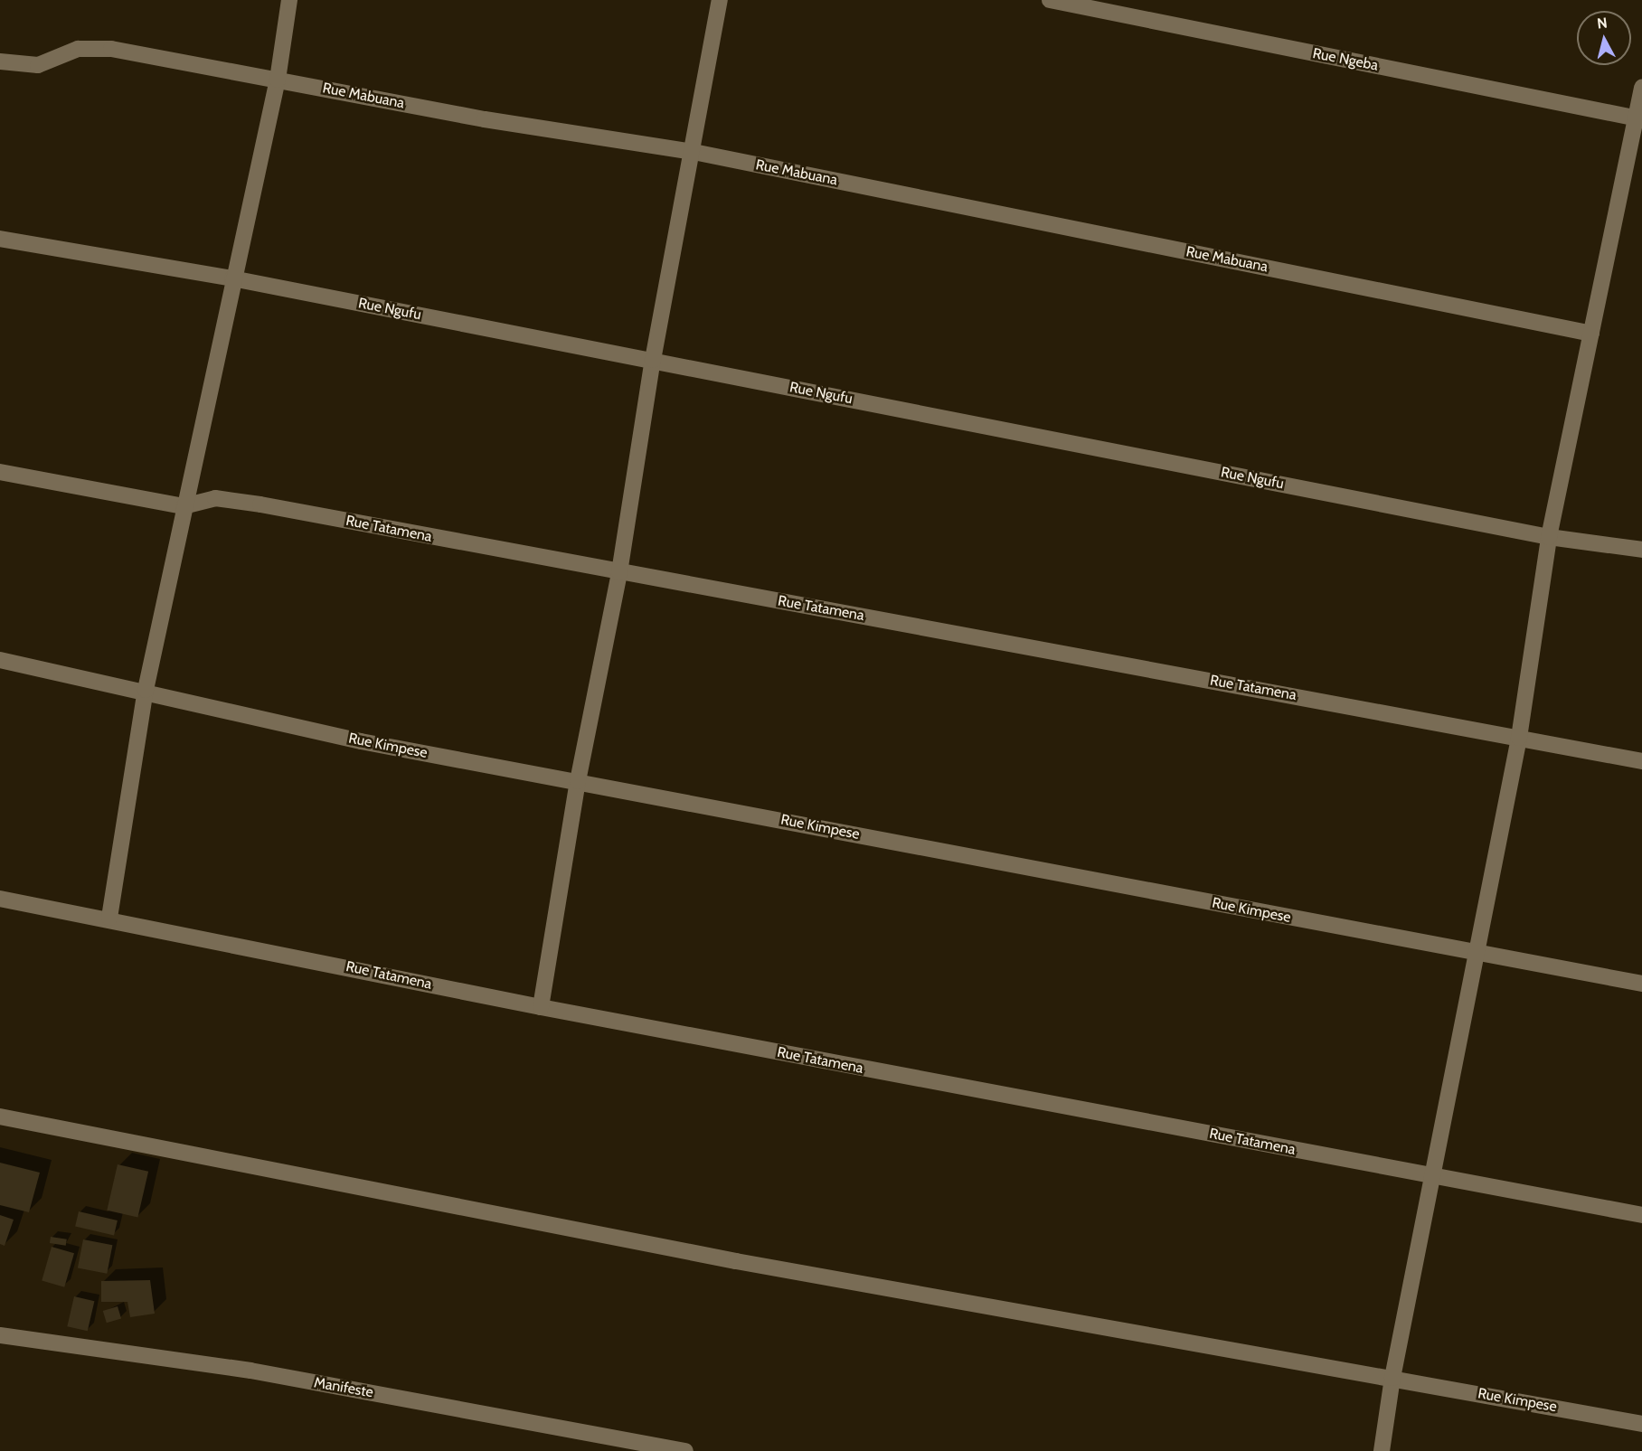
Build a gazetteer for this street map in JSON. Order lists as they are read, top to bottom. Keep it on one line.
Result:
{"streets":{"street":["Rue Ngeba","Rue Mabuana","Rue Ngufu","Rue Tatamena","Rue Kimpese","Manifeste"]},"north":"top"}
